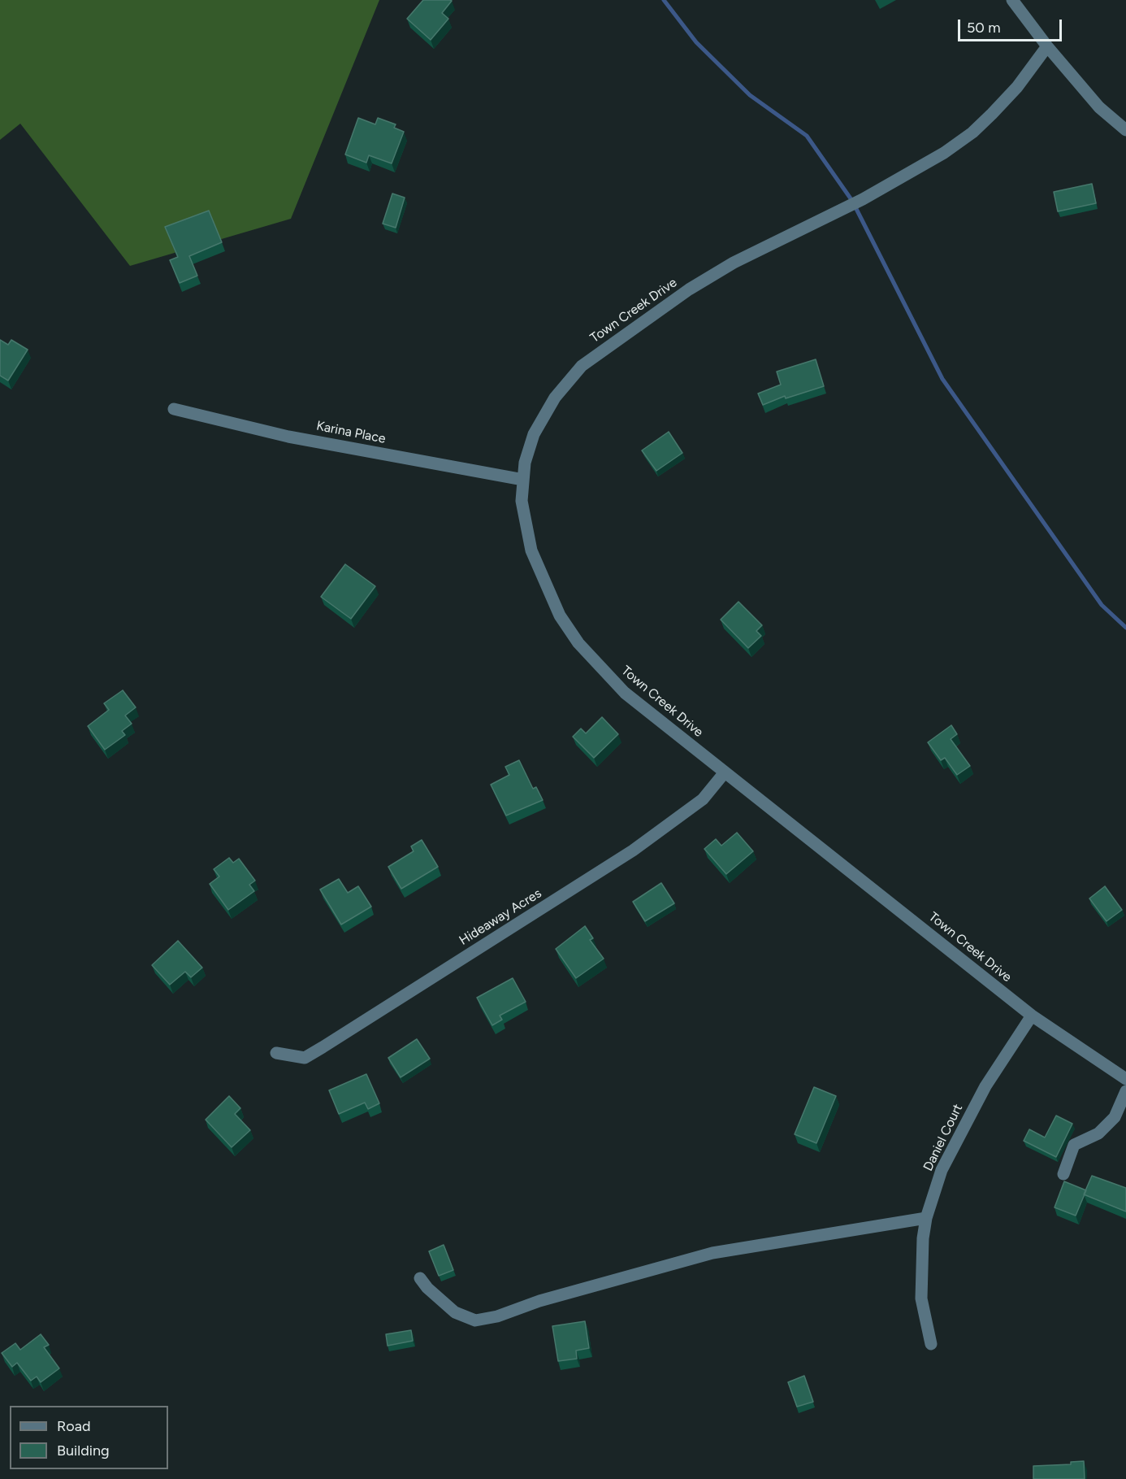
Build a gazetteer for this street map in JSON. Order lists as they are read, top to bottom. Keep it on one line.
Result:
{"streets":{"street":["Town Creek Drive","Karina Place","Hideaway Acres","Daniel Court"]},"crossings":[["Town Creek Drive","Karina Place"],["Town Creek Drive","Hideaway Acres"],["Town Creek Drive","Daniel Court"]],"legend":["Road","Building"],"scale_bar":"50 m"}
